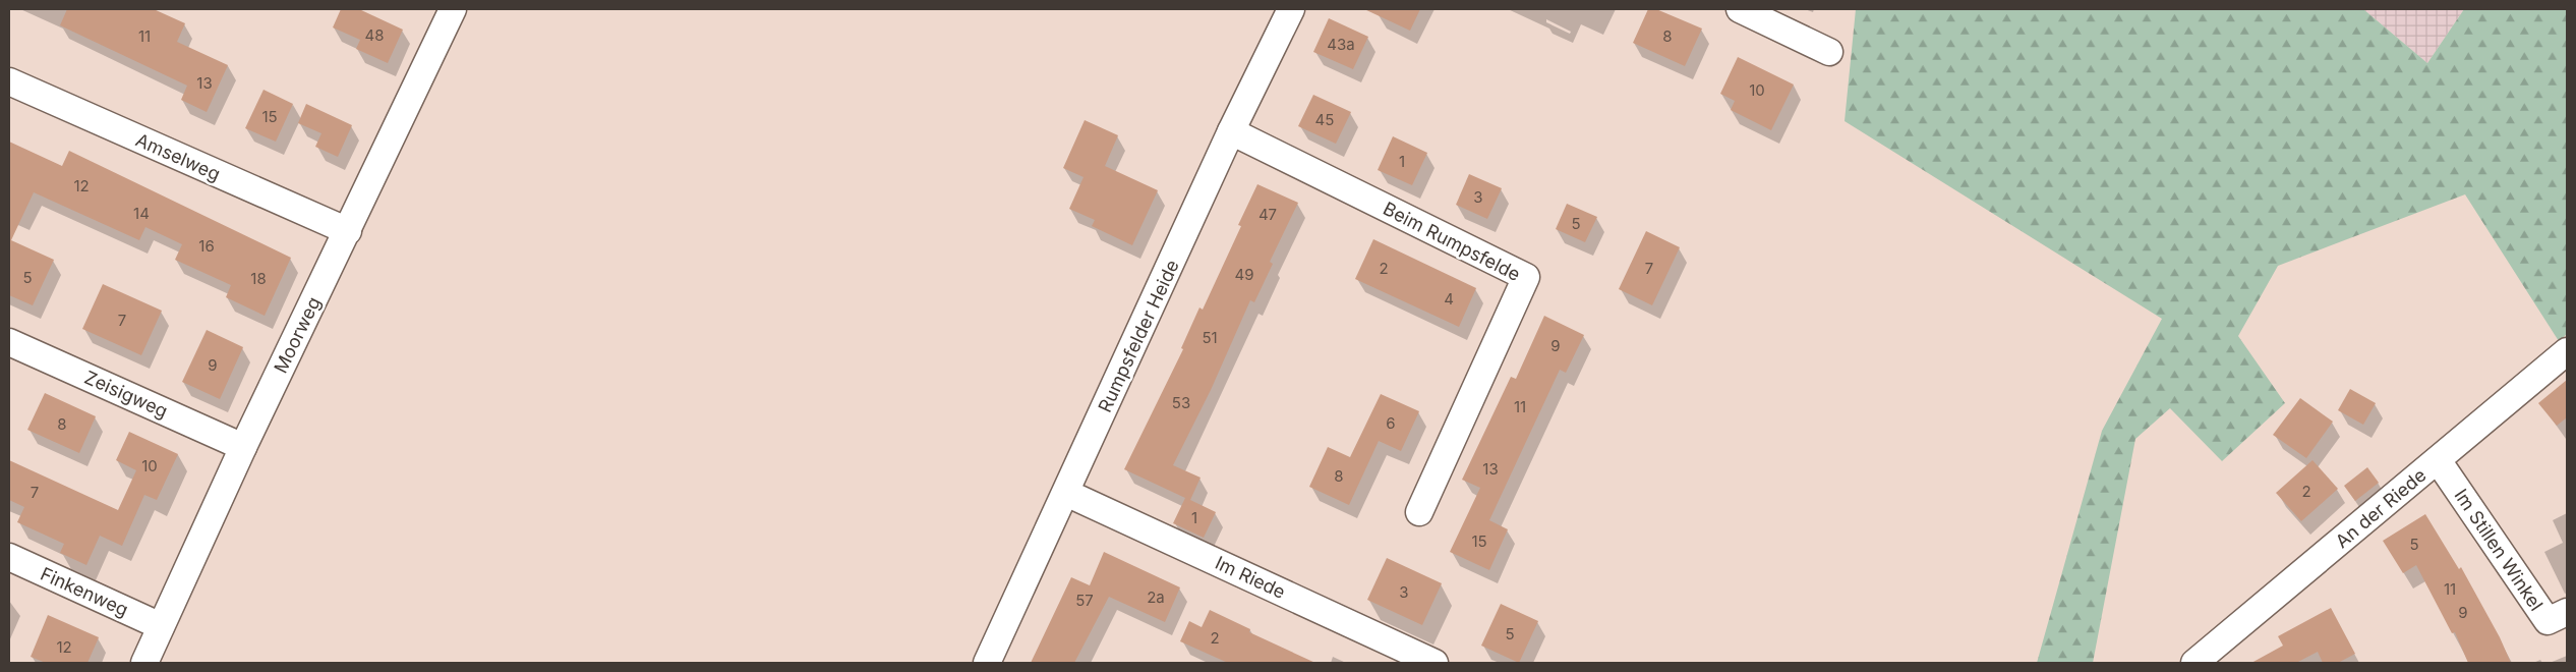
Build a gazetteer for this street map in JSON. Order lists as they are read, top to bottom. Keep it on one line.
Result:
{"streets":{"street":["Amselweg","Beim Rumpsfelde","Moorweg","Rumpsfelder Heide","Zeisigweg","An der Riede","Im Stillen Winkel","Im Riede","Finkenweg"]},"crossings":[["Amselweg","Moorweg"],["Beim Rumpsfelde","Rumpsfelder Heide"],["Moorweg","Zeisigweg"],["Moorweg","Finkenweg"],["Rumpsfelder Heide","Im Riede"],["An der Riede","Im Stillen Winkel"]],"house_numbers":["48","11","8","43a","13","10","15","45","1","12","3","14","47","5","16","2","7","49","5","18","4","7","51","9","9","53","11","6","8","10","13","8","2","7","1","15","5","11","3","2a","57","9","5","2","12"]}
